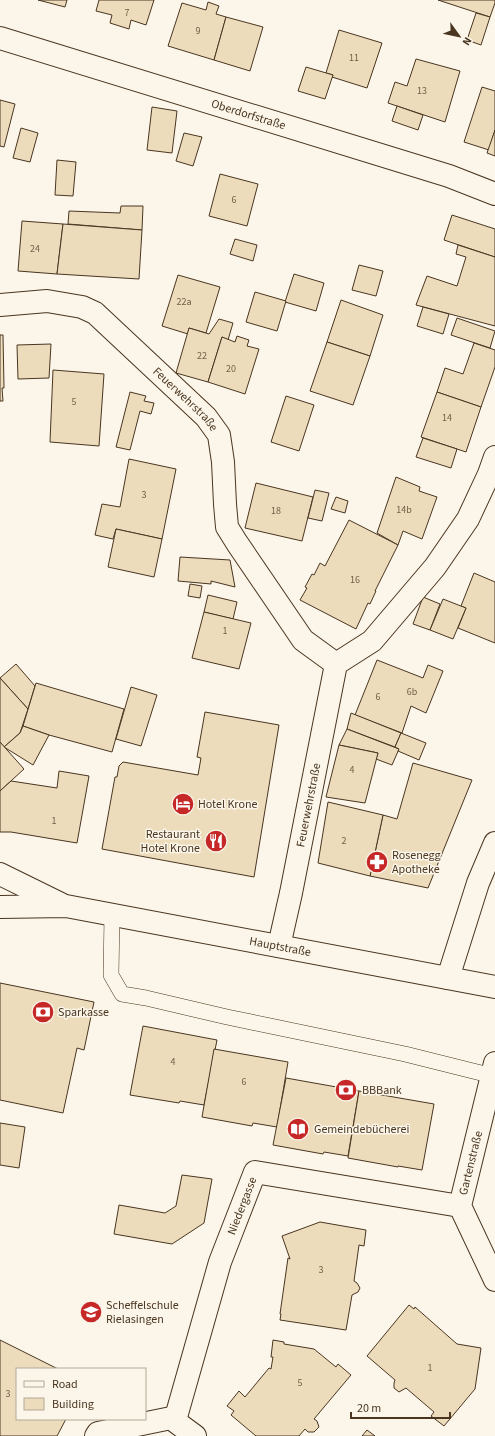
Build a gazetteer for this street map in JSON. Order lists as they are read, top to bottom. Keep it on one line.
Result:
{"streets":{"street":["Oberdorfstraße","Feuerwehrstraße","Hauptstraße","Gartenstraße","Niedergasse"]},"crossings":[["Feuerwehrstraße","Hauptstraße"],["Gartenstraße","Niedergasse"]],"places":{"hotel":["Hotel Krone"],"restaurant":["Restaurant Hotel Krone"],"pharmacy":["Rosenegg Apotheke"],"bank":["Sparkasse","BBBank"],"library":["Gemeindebücherei"],"school or university":["Scheffelschule Rielasingen"]},"house_numbers":["7","9","11","13","6","24","22a","22","20","5","14","3","14b","18","16","1","6b","6","4","1","2","4","6","3","1","5","3"],"legend":["Road","Building"],"scale_bar":"20 m","north":"bottom right"}
